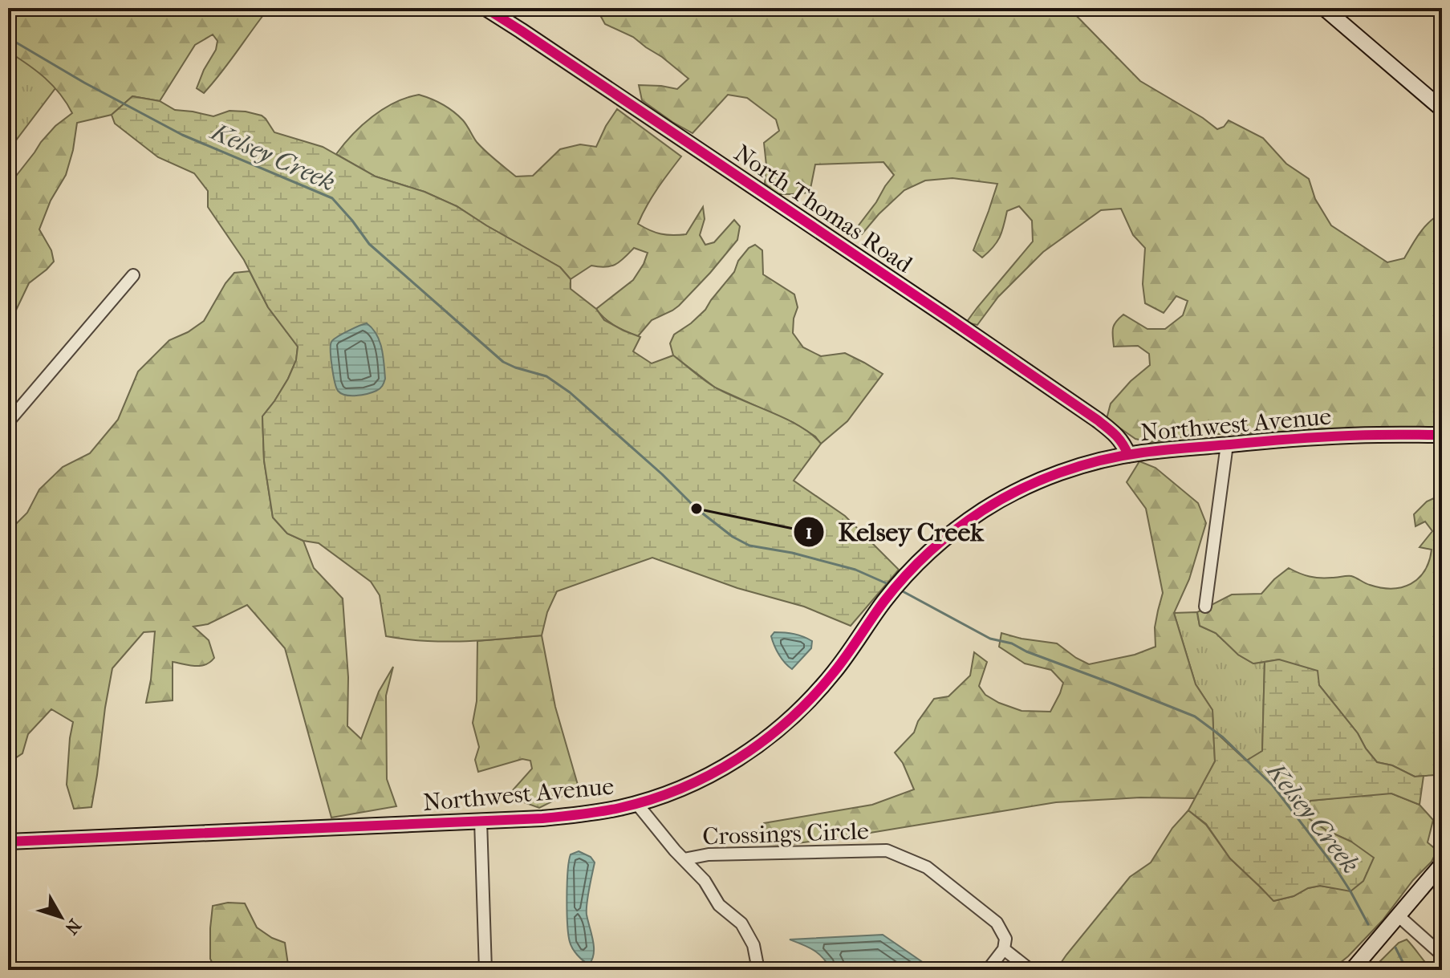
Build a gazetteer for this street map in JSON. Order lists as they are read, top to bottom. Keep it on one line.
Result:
{"streets":{"street":["North Thomas Road","Northwest Avenue","Crossings Circle"]},"crossings":[["North Thomas Road","Northwest Avenue"],["Northwest Avenue","Crossings Circle"]],"water":["Kelsey Creek"],"places":["Kelsey Creek"],"north":"bottom right"}
